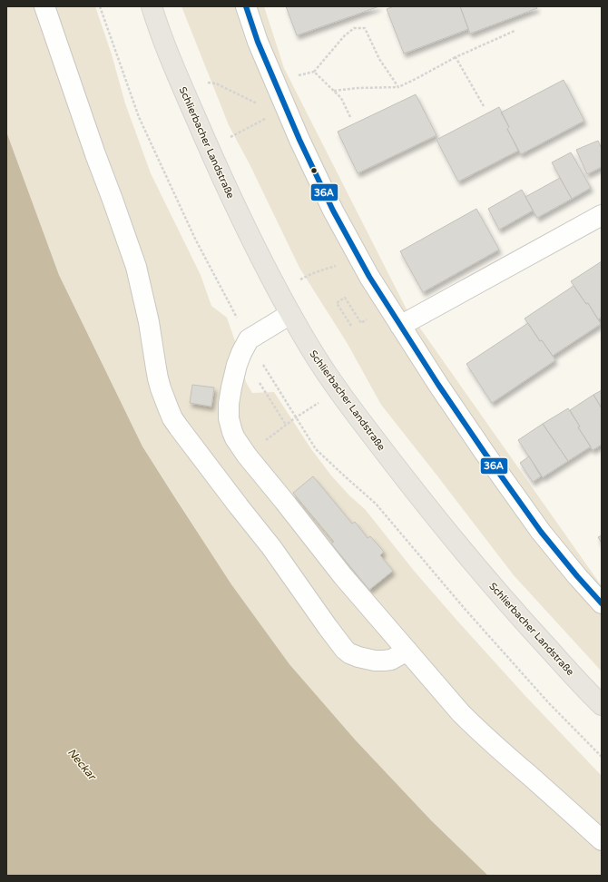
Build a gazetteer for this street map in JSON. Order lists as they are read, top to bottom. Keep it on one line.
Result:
{"streets":{"main road":["Schlierbacher Landstraße"]},"water":["Neckar"],"lines":["transit line 36A"]}
